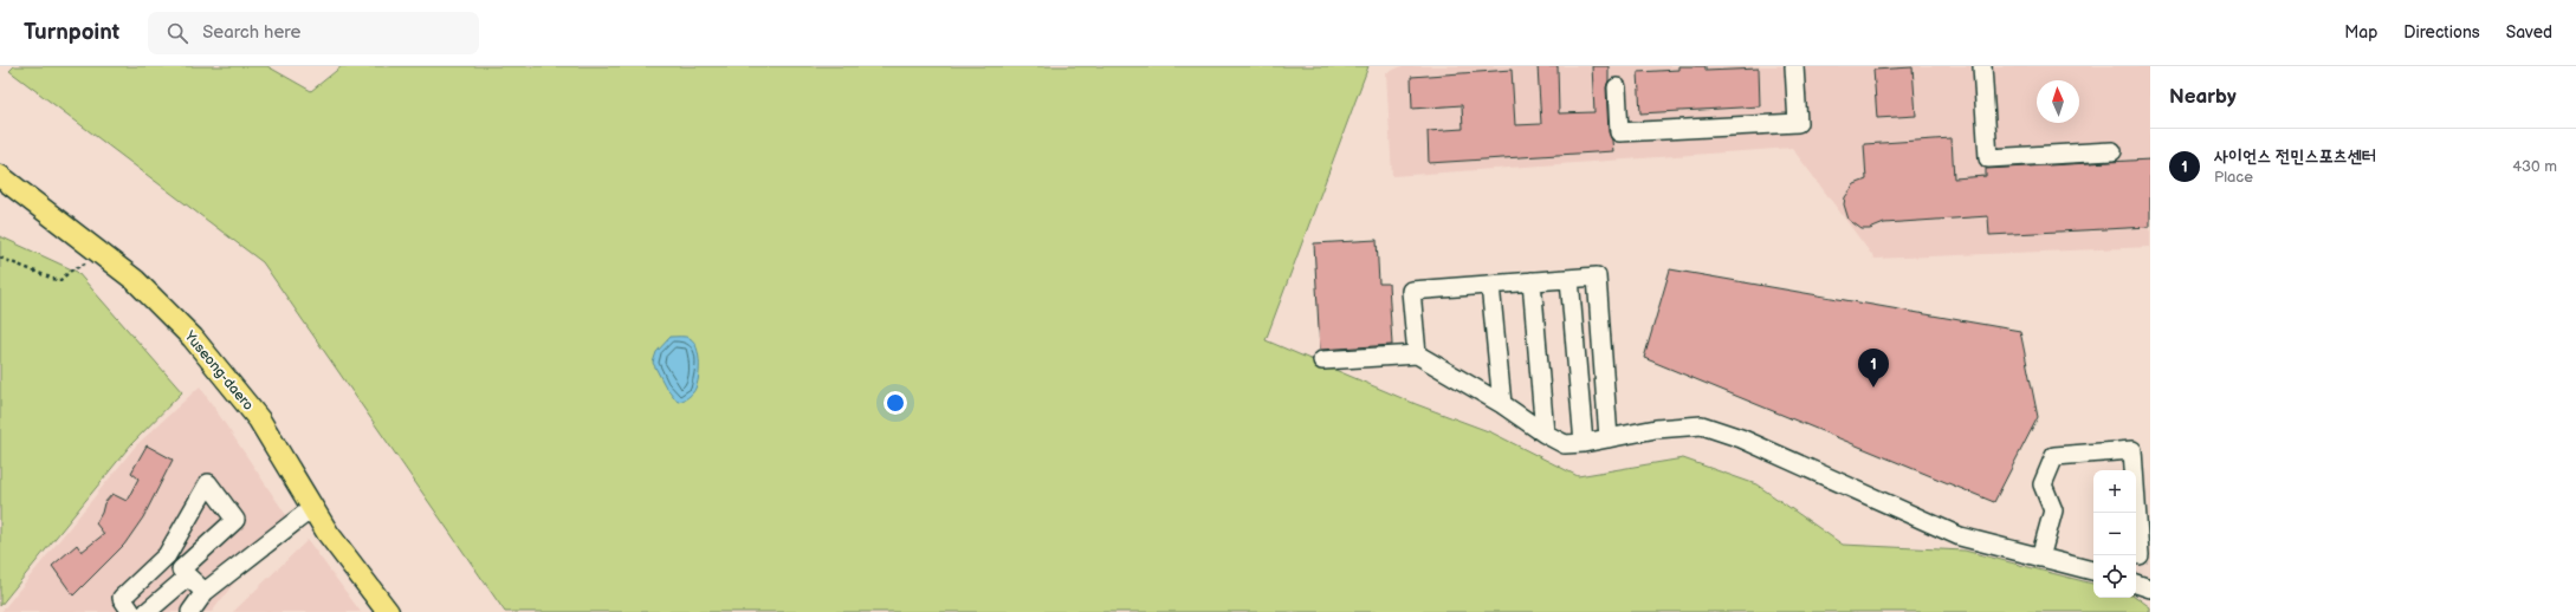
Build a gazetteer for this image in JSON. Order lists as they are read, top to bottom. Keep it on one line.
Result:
{"streets":{"main road":["Yuseong-daero"]},"north":"top","page":{"header":"Turnpoint","search":"Search here","nav":["Map","Directions","Saved"],"heading":"Nearby","list":[{"mark":"1","name":"사이언스 전민스포츠센터","note":"Place","value":"430 m"}],"pins":"1","map_buttons":["+","−"]}}
